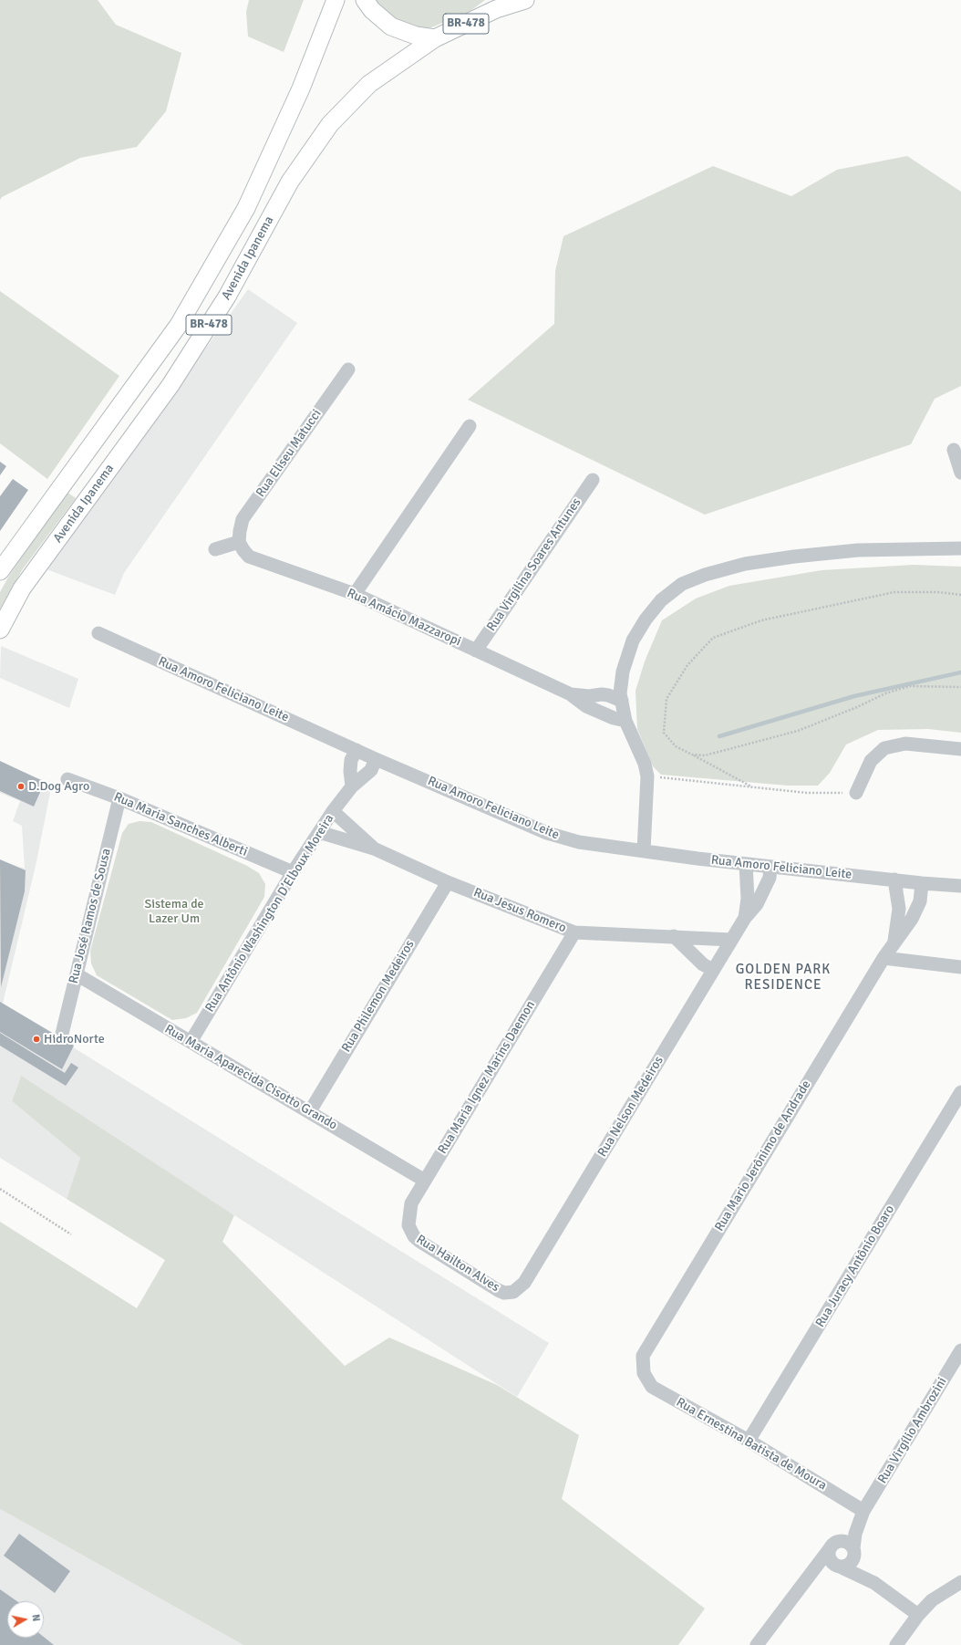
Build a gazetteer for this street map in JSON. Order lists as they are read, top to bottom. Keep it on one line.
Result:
{"streets":{"main road":["BR-478","Avenida Ipanema"],"street":["Rua Eliseu Matucci","Rua Virgilina Soares Antunes","Rua Amácio Mazzaropi","Rua Amoro Feliciano Leite","Rua Maria Sanches Alberti","Rua Jesus Romero","Rua Antônio Washington D’Elboux Moreira","Rua José Ramos de Sousa","Rua Philemon Medeiros","Rua Maria Aparecida Cisotto Grando","Rua Maria Ignez Marins Daemon","Rua Nelson Medeiros","Rua Mario Jerônimo de Andrade","Rua Hailton Alves","Rua Juracy Antônio Boaro","Rua Virgílio Ambrozini","Rua Ernestina Batista de Moura"]},"crossings":[["Rua Eliseu Matucci","Rua Amácio Mazzaropi"],["Rua Virgilina Soares Antunes","Rua Amácio Mazzaropi"],["Rua Amoro Feliciano Leite","Rua Antônio Washington D’Elboux Moreira"],["Rua Amoro Feliciano Leite","Rua Nelson Medeiros"],["Rua Amoro Feliciano Leite","Rua Mario Jerônimo de Andrade"],["Rua Maria Sanches Alberti","Rua Antônio Washington D’Elboux Moreira"],["Rua Maria Sanches Alberti","Rua José Ramos de Sousa"],["Rua Jesus Romero","Rua Antônio Washington D’Elboux Moreira"],["Rua Jesus Romero","Rua Philemon Medeiros"],["Rua Jesus Romero","Rua Maria Ignez Marins Daemon"],["Rua Jesus Romero","Rua Nelson Medeiros"],["Rua Antônio Washington D’Elboux Moreira","Rua Maria Aparecida Cisotto Grando"],["Rua José Ramos de Sousa","Rua Maria Aparecida Cisotto Grando"],["Rua Philemon Medeiros","Rua Maria Aparecida Cisotto Grando"],["Rua Maria Aparecida Cisotto Grando","Rua Maria Ignez Marins Daemon"],["Rua Maria Ignez Marins Daemon","Rua Hailton Alves"],["Rua Nelson Medeiros","Rua Hailton Alves"],["Rua Mario Jerônimo de Andrade","Rua Ernestina Batista de Moura"],["Rua Juracy Antônio Boaro","Rua Ernestina Batista de Moura"],["Rua Virgílio Ambrozini","Rua Ernestina Batista de Moura"]],"districts":["GOLDEN PARK RESIDENCE"],"parks":["Sistema de Lazer Um"],"places":["D.Dog Agro","HidroNorte"],"north":"right"}
